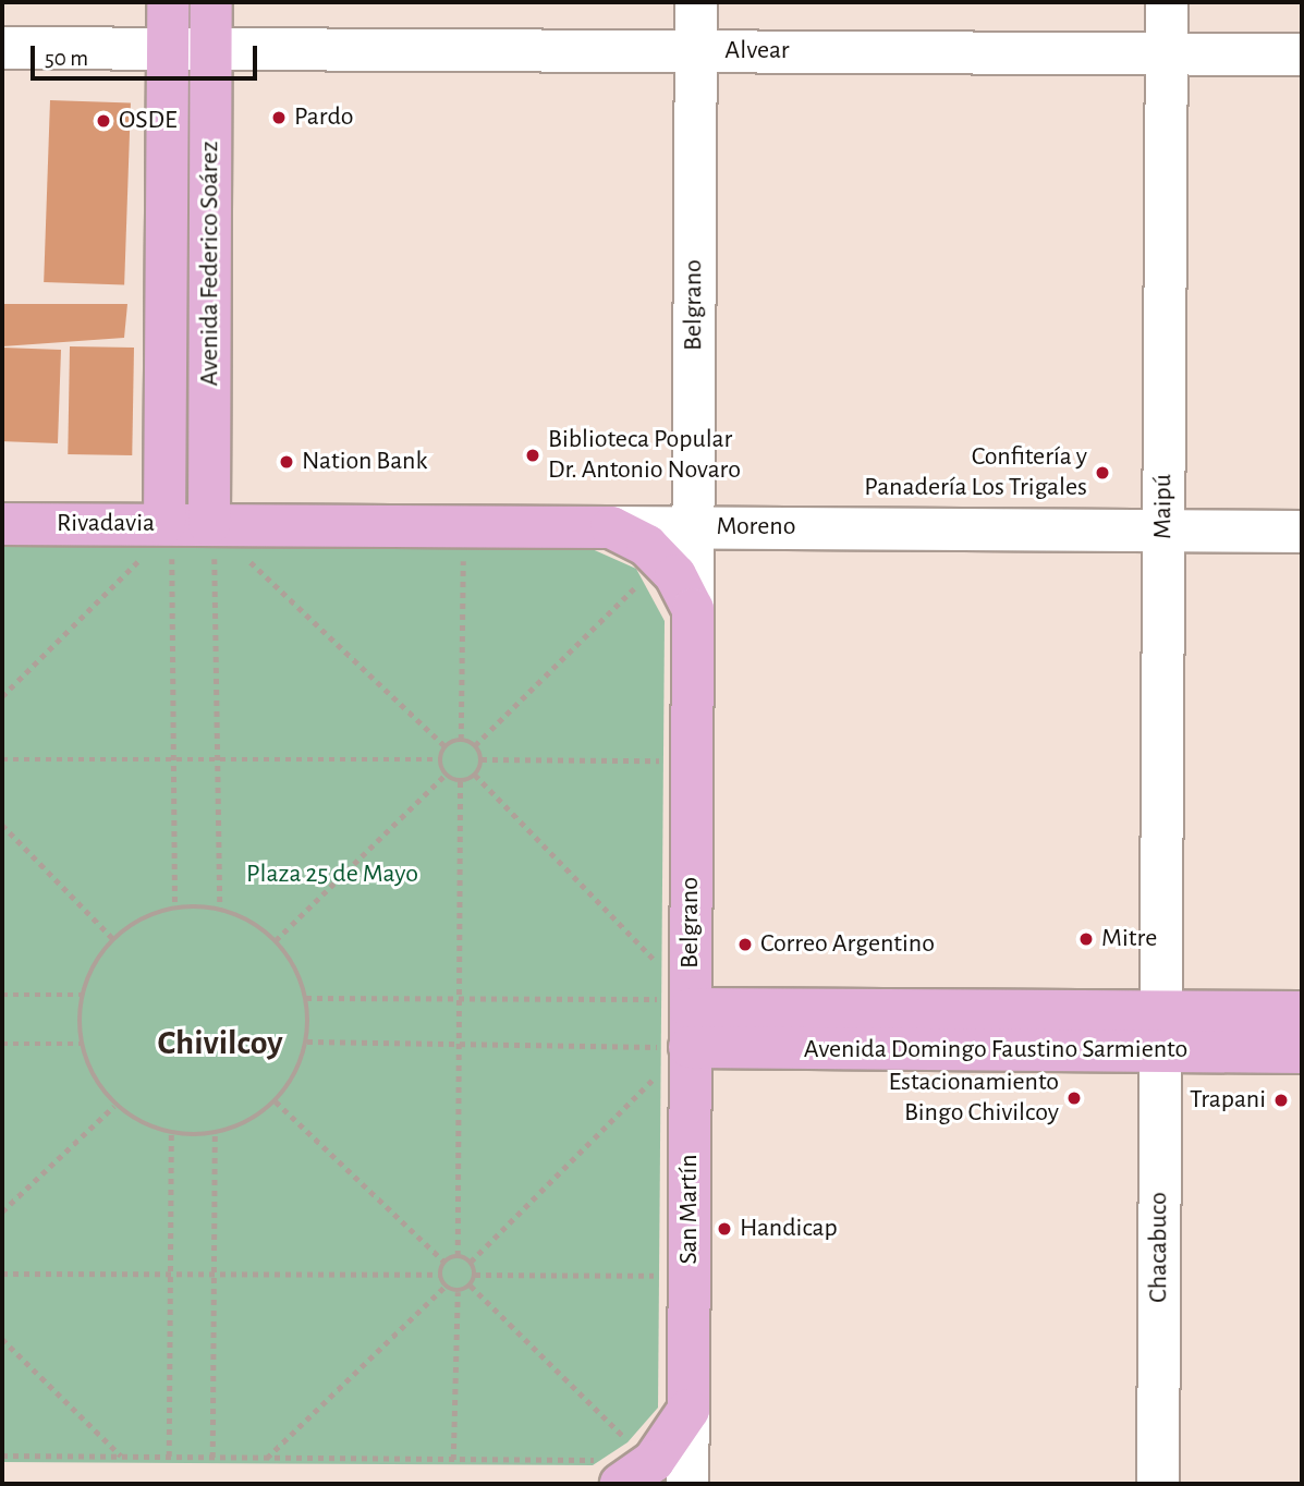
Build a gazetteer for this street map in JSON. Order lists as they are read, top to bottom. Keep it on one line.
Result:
{"streets":{"main road":["Avenida Federico Soárez","Belgrano","Rivadavia","Moreno","Avenida Domingo Faustino Sarmiento","San Martín"],"street":["Alvear","Maipú","Chacabuco"]},"crossings":[["Alvear","Avenida Federico Soárez"],["Alvear","Belgrano"],["Alvear","Maipú"],["Avenida Federico Soárez","Rivadavia"],["Avenida Federico Soárez","Moreno"],["Belgrano","Moreno"],["Belgrano","Avenida Domingo Faustino Sarmiento"],["Belgrano","San Martín"],["Maipú","Moreno"],["Maipú","Avenida Domingo Faustino Sarmiento"],["Maipú","Chacabuco"],["Rivadavia","Moreno"],["Avenida Domingo Faustino Sarmiento","San Martín"],["Avenida Domingo Faustino Sarmiento","Chacabuco"]],"districts":["Chivilcoy"],"parks":["Plaza 25 de Mayo"],"places":["Pardo","OSDE","Biblioteca Popular Dr. Antonio Novaro","Nation Bank","Confitería y Panadería Los Trigales","Mitre","Correo Argentino","Estacionamiento Bingo Chivilcoy","Trapani","Handicap"],"scale_bar":"50 m"}
